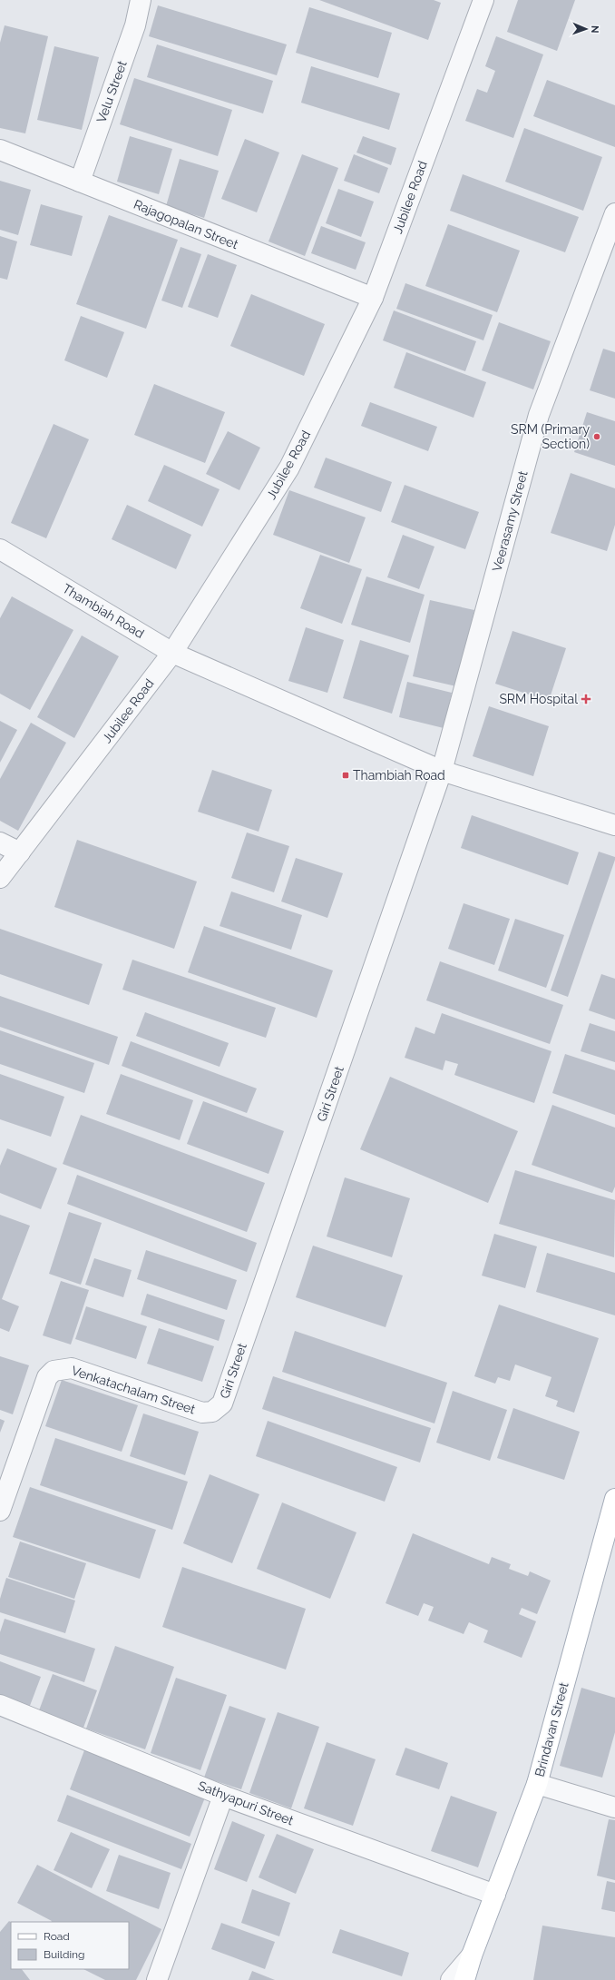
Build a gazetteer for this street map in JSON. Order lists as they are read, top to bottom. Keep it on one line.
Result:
{"streets":{"main road":["Brindavan Street"],"street":["Velu Street","Jubilee Road","Rajagopalan Street","Veerasamy Street","Thambiah Road","Giri Street","Venkatachalam Street","Sathyapuri Street"]},"crossings":[["Velu Street","Rajagopalan Street"],["Jubilee Road","Rajagopalan Street"],["Jubilee Road","Thambiah Road"],["Veerasamy Street","Thambiah Road"],["Veerasamy Street","Giri Street"],["Thambiah Road","Giri Street"],["Giri Street","Venkatachalam Street"],["Brindavan Street","Sathyapuri Street"]],"places":{"other":["SRM (Primary Section)"],"health":["SRM Hospital"],"transit":["Thambiah Road"]},"legend":["Road","Building"],"north":"right"}
